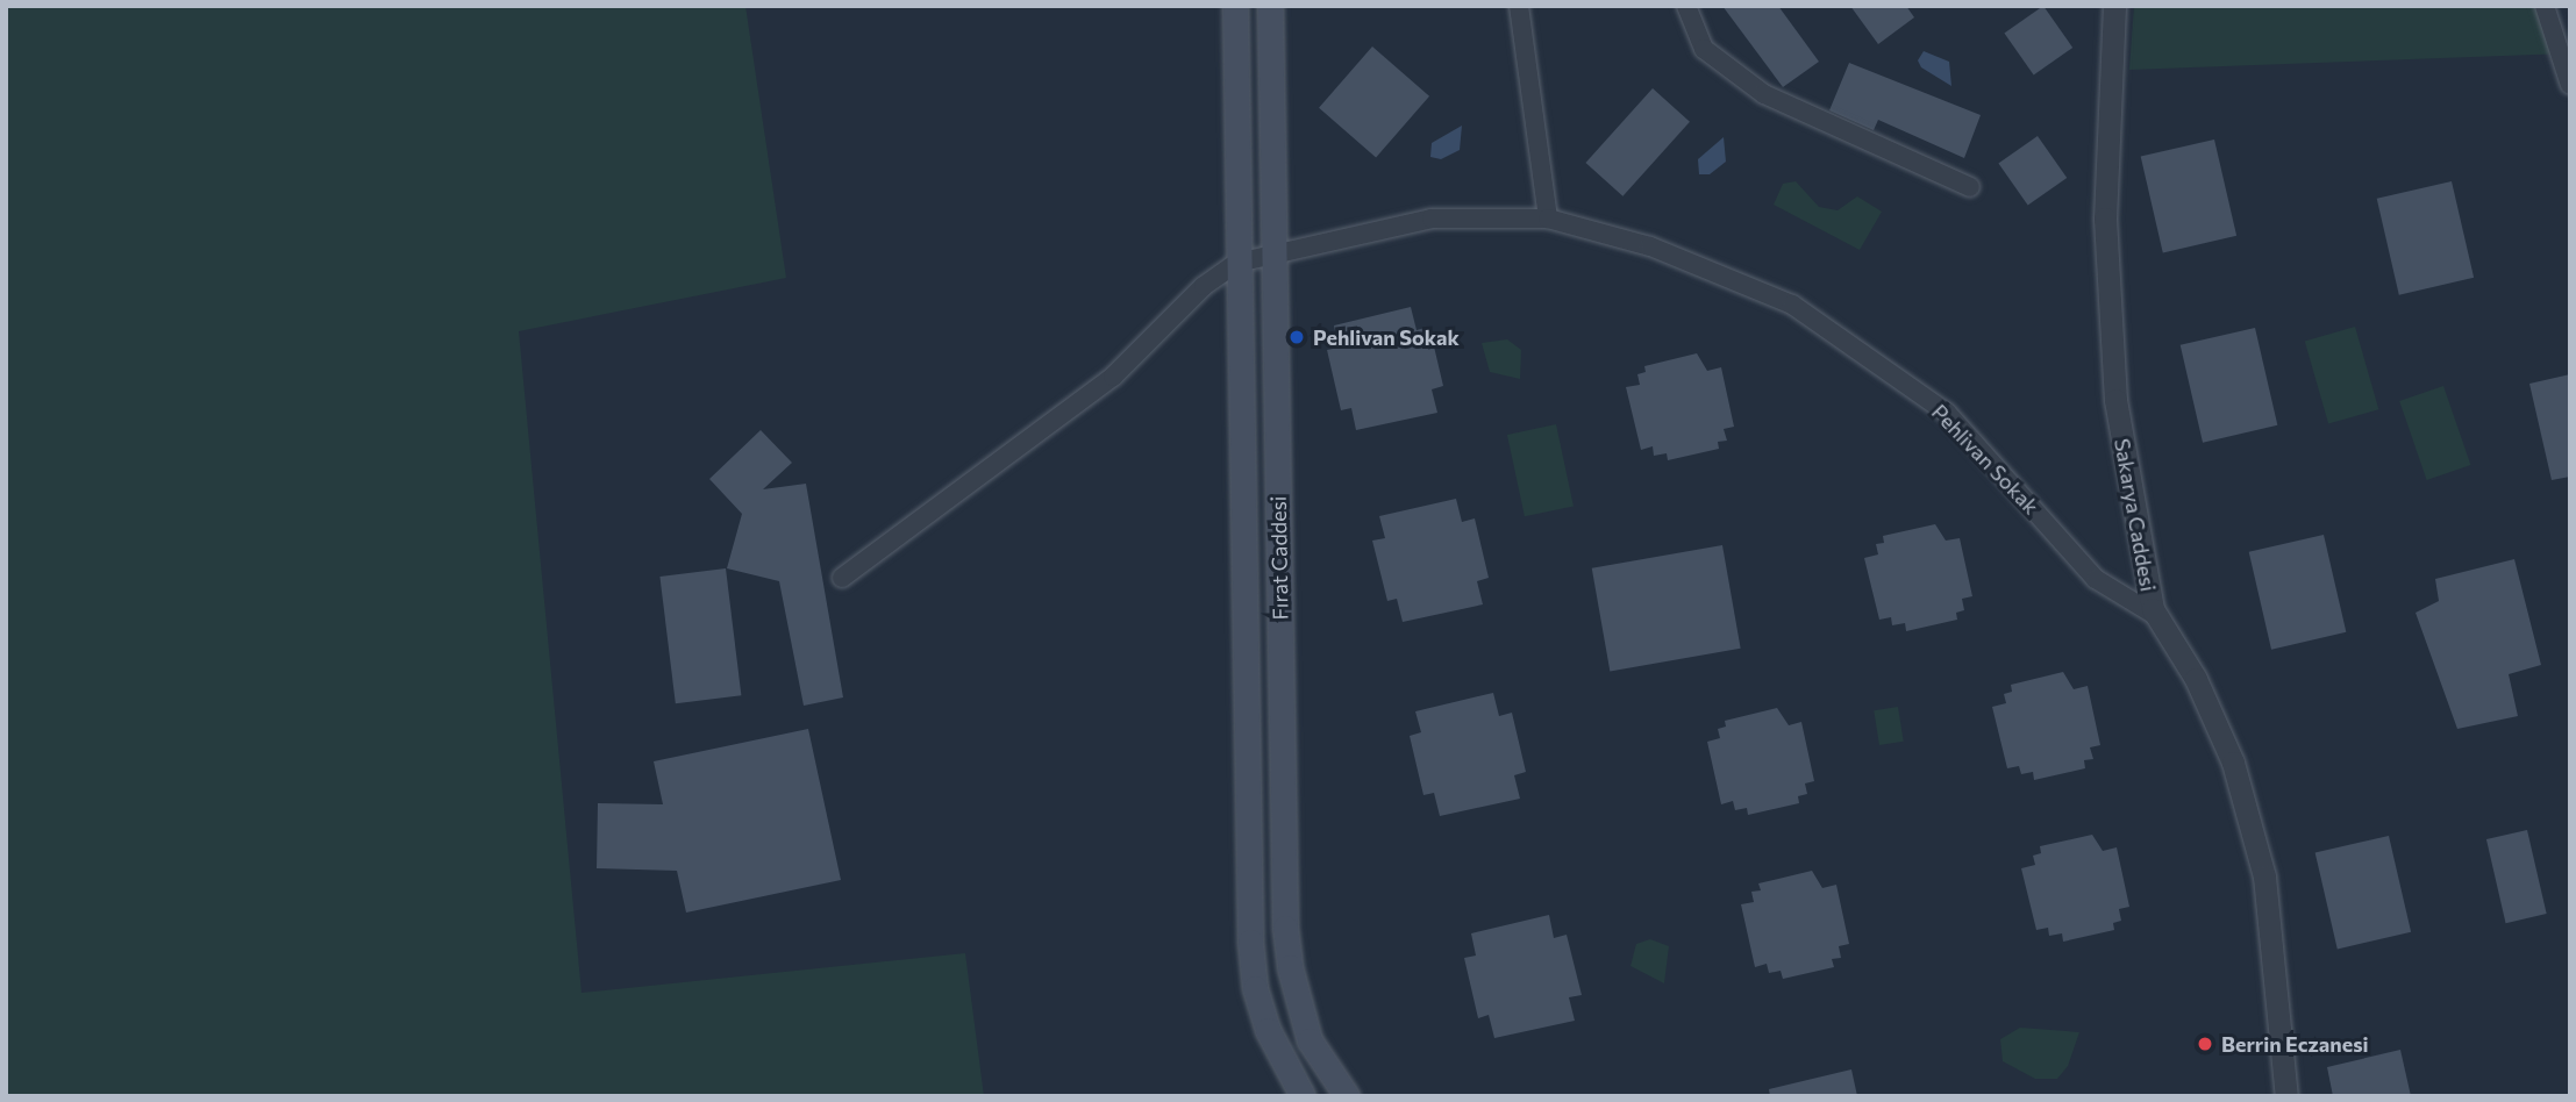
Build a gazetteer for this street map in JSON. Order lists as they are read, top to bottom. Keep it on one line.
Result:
{"streets":{"main road":["Fırat Caddesi"],"street":["Pehlivan Sokak","Sakarya Caddesi"]},"crossings":[["Pehlivan Sokak","Sakarya Caddesi"],["Pehlivan Sokak","Fırat Caddesi"]],"places":["Pehlivan Sokak","Berrin Eczanesi"]}
